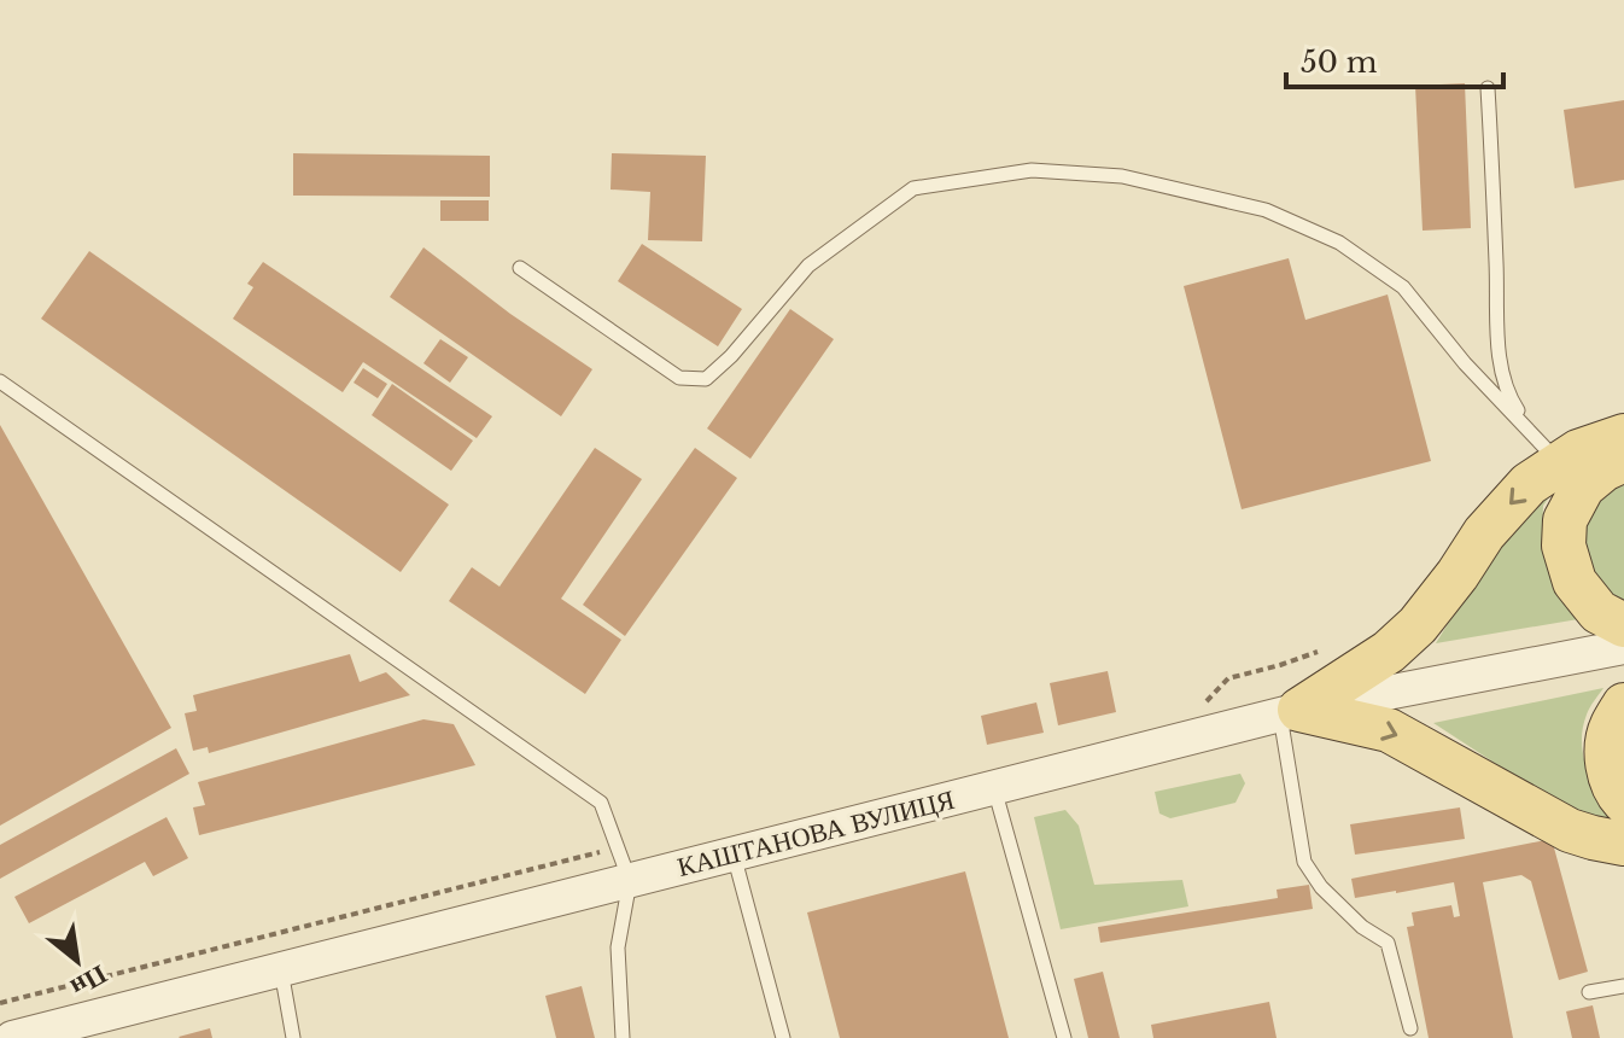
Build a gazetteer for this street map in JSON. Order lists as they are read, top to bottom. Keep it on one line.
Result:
{"streets":{"street":["КАШТАНОВА ВУЛИЦЯ"]},"scale_bar":"50 m","north":"bottom right"}
